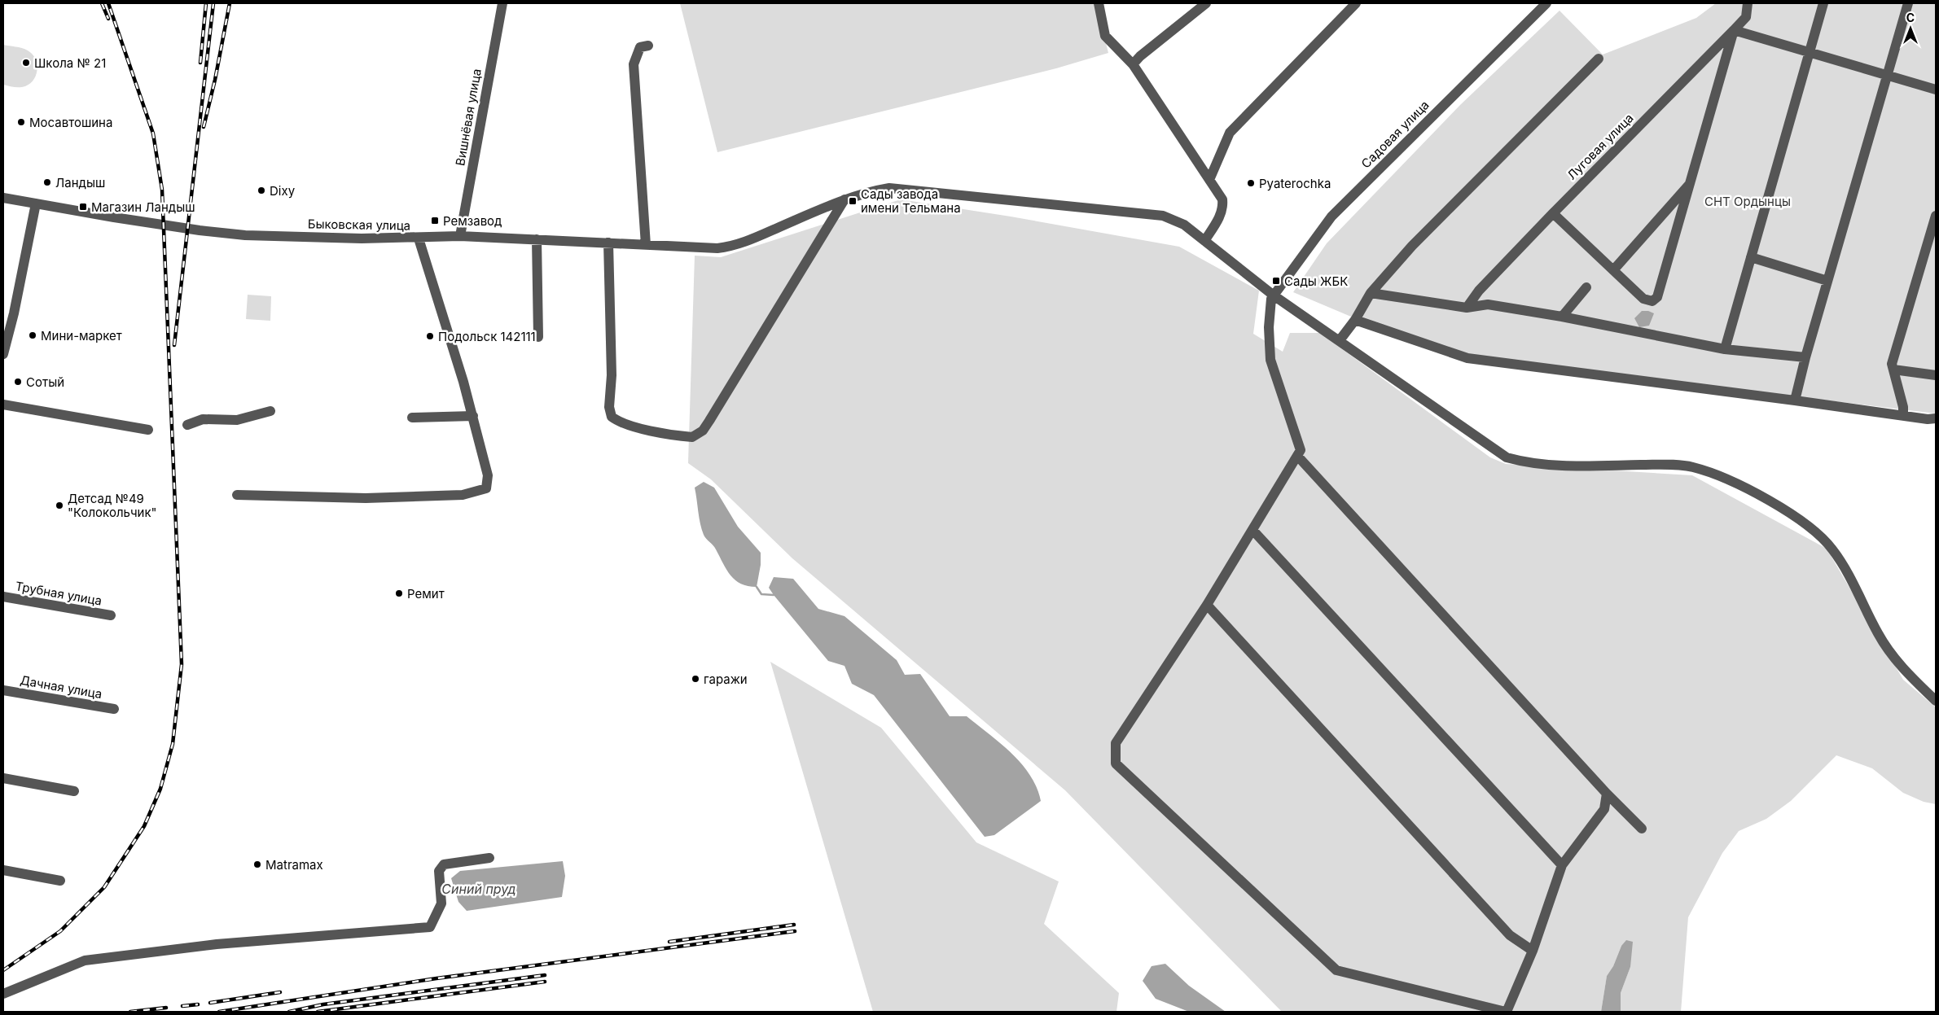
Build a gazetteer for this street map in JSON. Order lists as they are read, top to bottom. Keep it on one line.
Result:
{"streets":{"street":["Вишнёвая улица","Садовая улица","Луговая улица","Быковская улица","Трубная улица","Дачная улица"]},"crossings":[["Вишнёвая улица","Быковская улица"],["Садовая улица","Быковская улица"]],"water":["Синий пруд"],"parks":["СНТ Ордынцы"],"places":{"other":["Школа № 21","Мосавтошина","Ландыш","Pyaterochka","Dixy","Мини-маркет","Подольск 142111","Сотый","Детсад №49 \"Колокольчик\"","Ремит","гаражи","Matramax"],"transit":["Сады завода имени Тельмана","Магазин Ландыш","Ремзавод","Сады ЖБК"]},"north":"top"}
